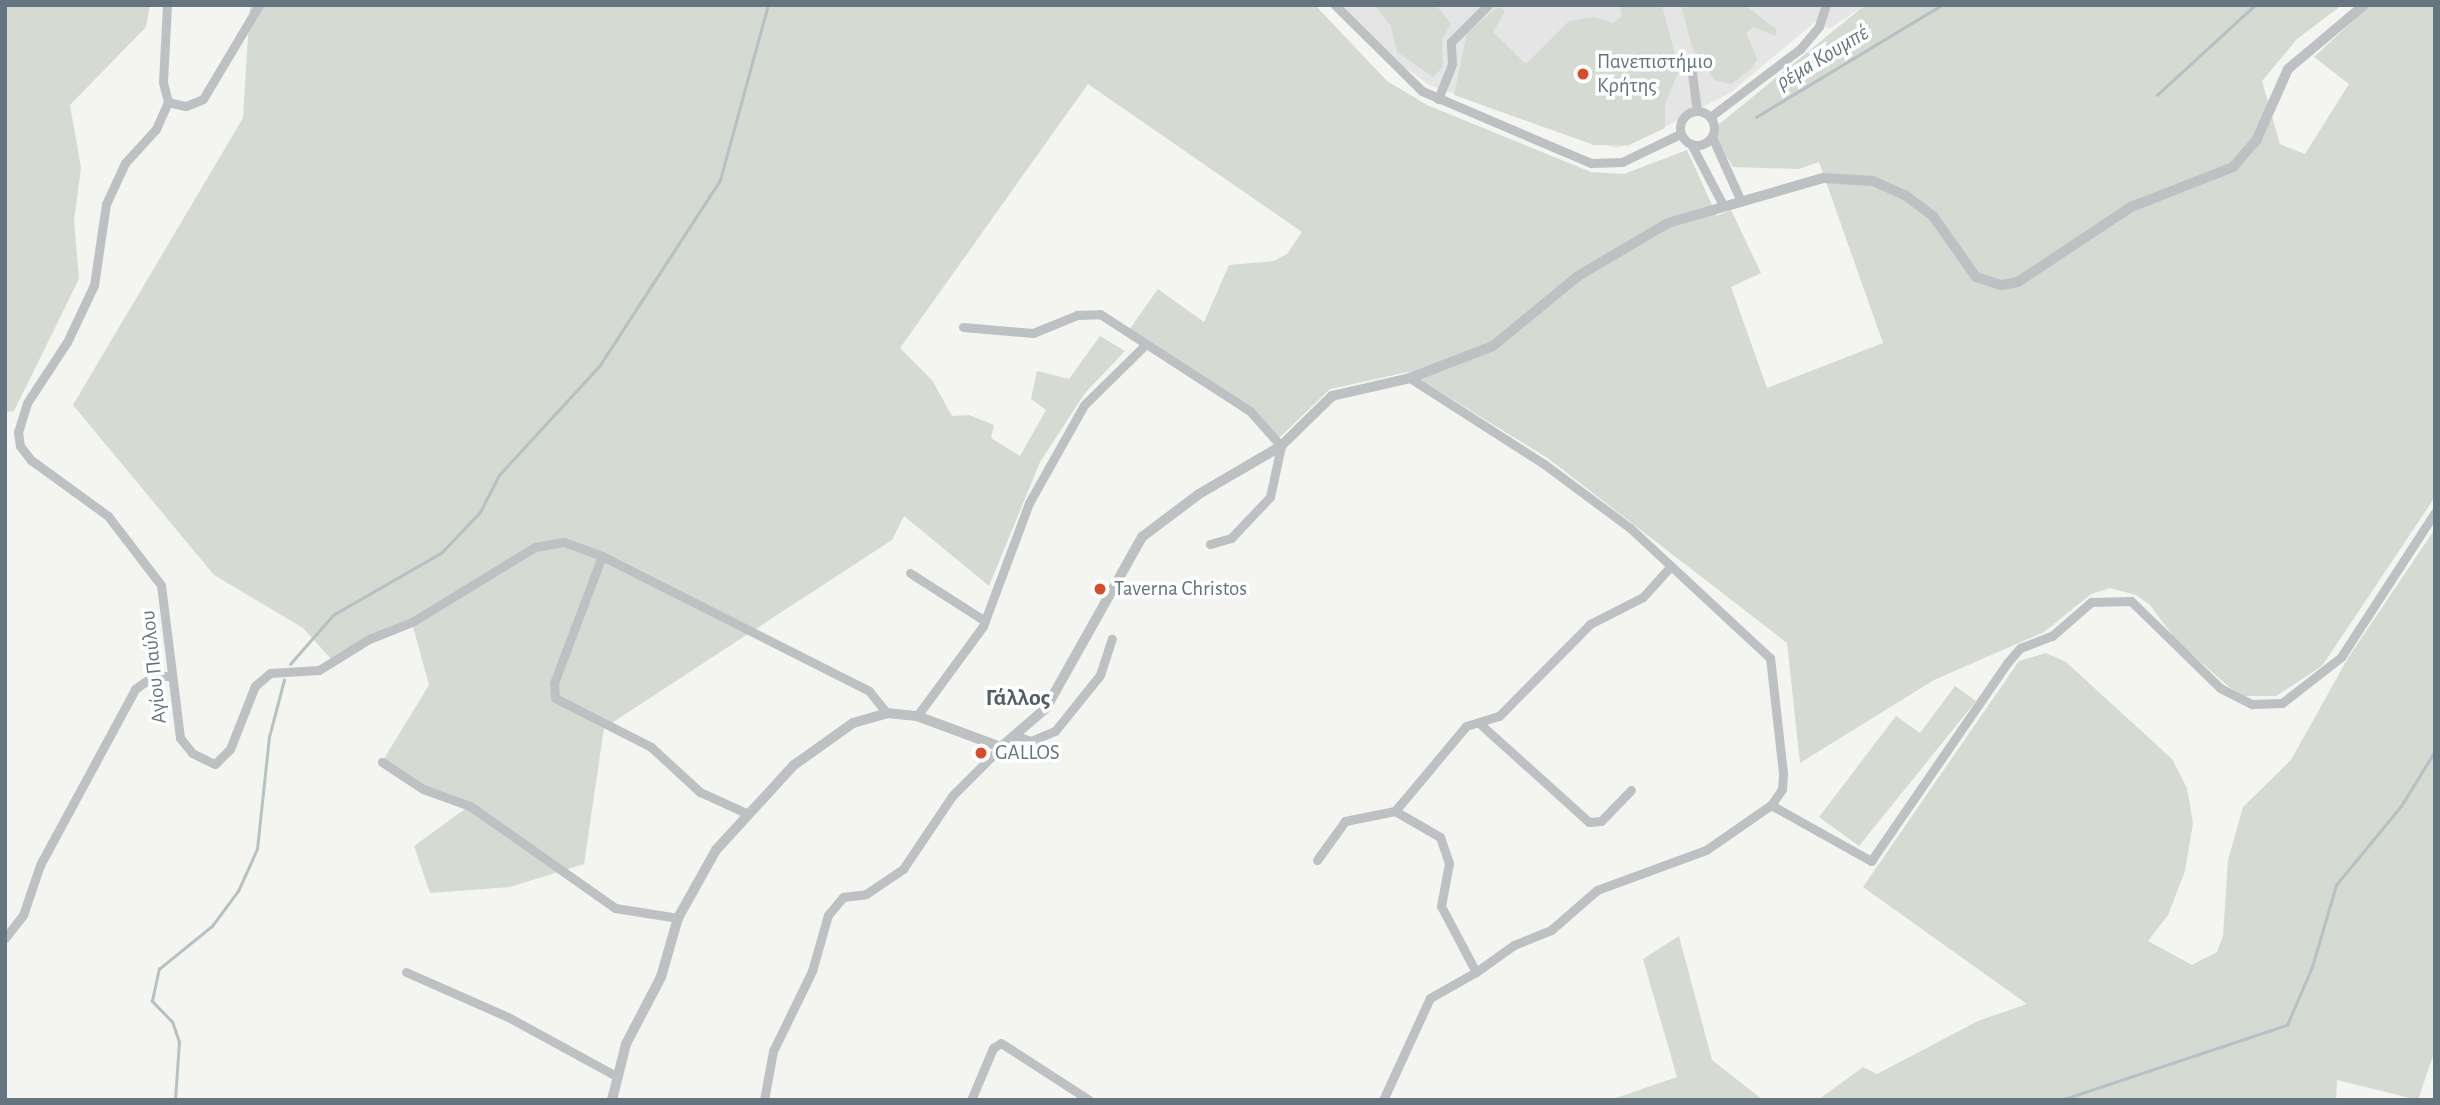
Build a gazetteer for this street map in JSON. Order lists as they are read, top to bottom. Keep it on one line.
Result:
{"streets":{"street":["Αγίου Παύλου"]},"districts":["Γάλλος"],"water":["ρέμα Κουμπέ"],"places":["Πανεπιστήμιο Κρήτης","Taverna Christos","GALLOS"]}
